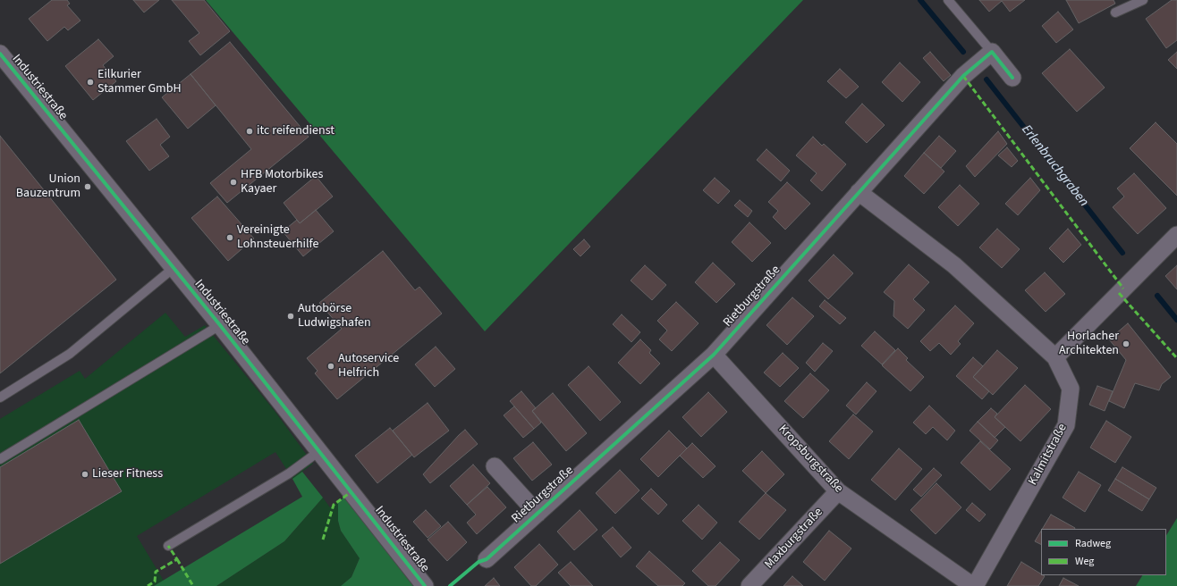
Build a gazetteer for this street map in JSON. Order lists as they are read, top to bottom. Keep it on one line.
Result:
{"streets":{"street":["Industriestraße","Rietburgstraße","Kalmitstraße","Kropsburgstraße","Maxburgstraße"]},"crossings":[["Rietburgstraße","Kropsburgstraße"],["Kalmitstraße","Kropsburgstraße"],["Kropsburgstraße","Maxburgstraße"]],"water":["Erlenbruchgraben"],"places":["Eilkurier Stammer GmbH","itc reifendienst","HFB Motorbikes Kayaer","Union Bauzentrum","Vereinigte Lohnsteuerhilfe","Autobörse Ludwigshafen","Horlacher Architekten","Autoservice Helfrich","Lieser Fitness"],"legend":["Radweg","Weg"]}
